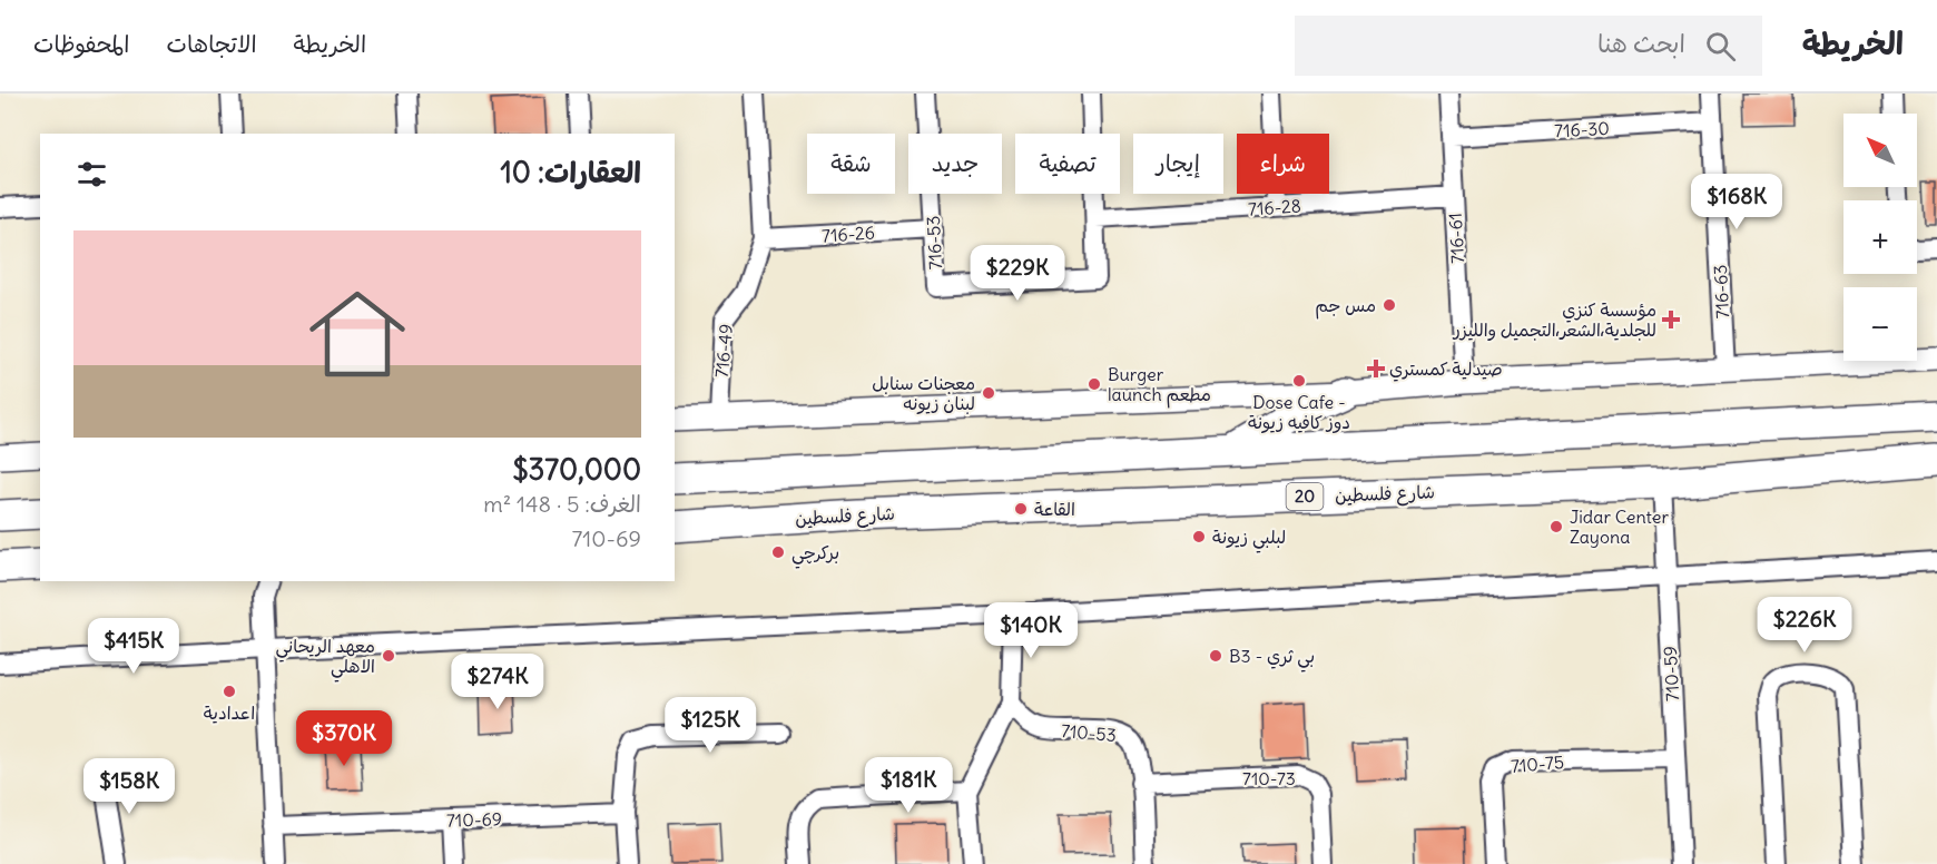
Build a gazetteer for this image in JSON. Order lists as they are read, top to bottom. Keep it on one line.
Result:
{"streets":{"main road":["شارع فلسطين","20"],"street":["716-30","716-28","716-26","716-61","716-53","716-63","716-49","710-59","710-53","710-75","710-73","710-69"]},"crossings":[["716-30","716-61"],["716-30","716-63"],["716-28","716-61"],["716-28","716-53"],["716-26","716-53"],["716-26","716-49"],["شارع فلسطين","710-59"],["710-59","710-75"],["710-53","710-73"]],"places":{"other":["مس جم","Dose Cafe - دوز كافيه زيونة","Burger launch مطعم","معجنات سنابل لبنان زيونه","القاعة","Jidar Center Zayona","لبلبي زيونة","بركرچي","معهد الريحاني الاهلي","B3 - بي ثري","اعدادية"],"health":["مؤسسة كنزي للجلدية،الشعر،التجميل والليزر","صيدلية كمستري"]},"north":"top left","page":{"header":"الخريطة","search":"ابحث هنا","nav":["الخريطة","الاتجاهات","المحفوظات"],"map_buttons":["+","−"],"chip":["شراء","إيجار","تصفية","جديد","شقة"],"heading":"العقارات: 10","price":["$168K","$229K","$226K","$140K","$415K","$274K","$125K","$370K","$181K","$158K"],"list":[{"name":"$370,000","note":"الغرف: 5 · 148 m² · 710-69"}]}}
